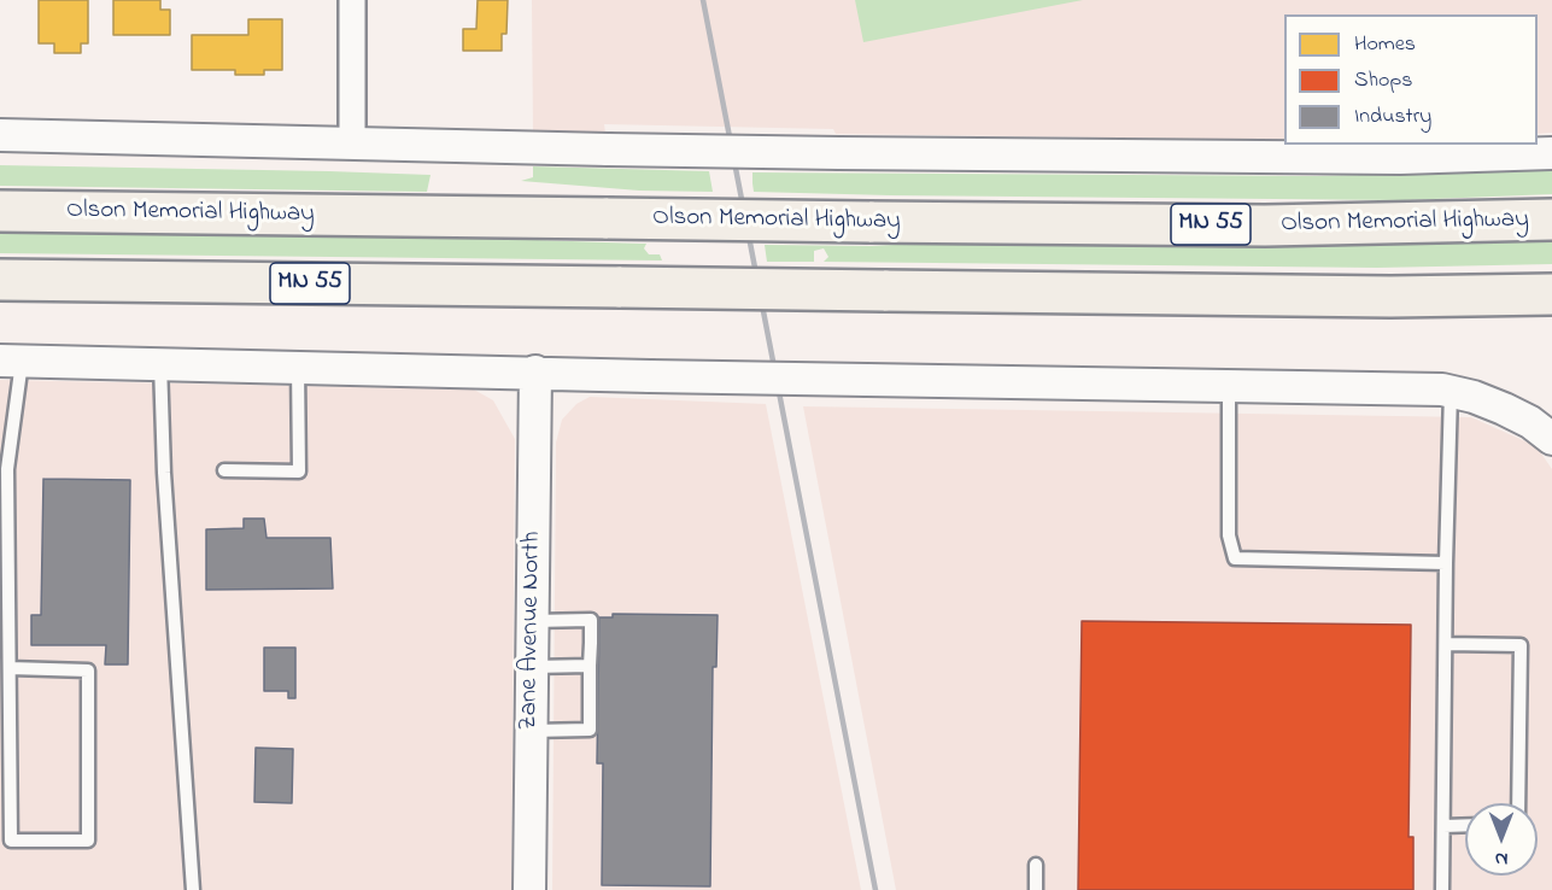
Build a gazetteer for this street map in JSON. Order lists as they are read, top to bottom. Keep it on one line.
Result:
{"streets":{"highway":["Olson Memorial Highway","MN 55"],"street":["Zane Avenue North"]},"legend":["Homes","Shops","Industry"],"north":"bottom"}
